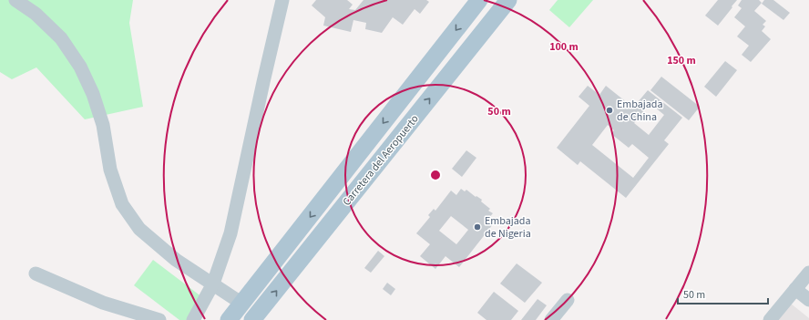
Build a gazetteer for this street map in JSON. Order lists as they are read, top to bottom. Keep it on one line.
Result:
{"streets":{"main road":["Carretera del Aeropuerto"]},"places":["Embajada de China","Embajada de Nigeria"],"scale_bar":"50 m","rings":["100 m","150 m","50 m"]}
